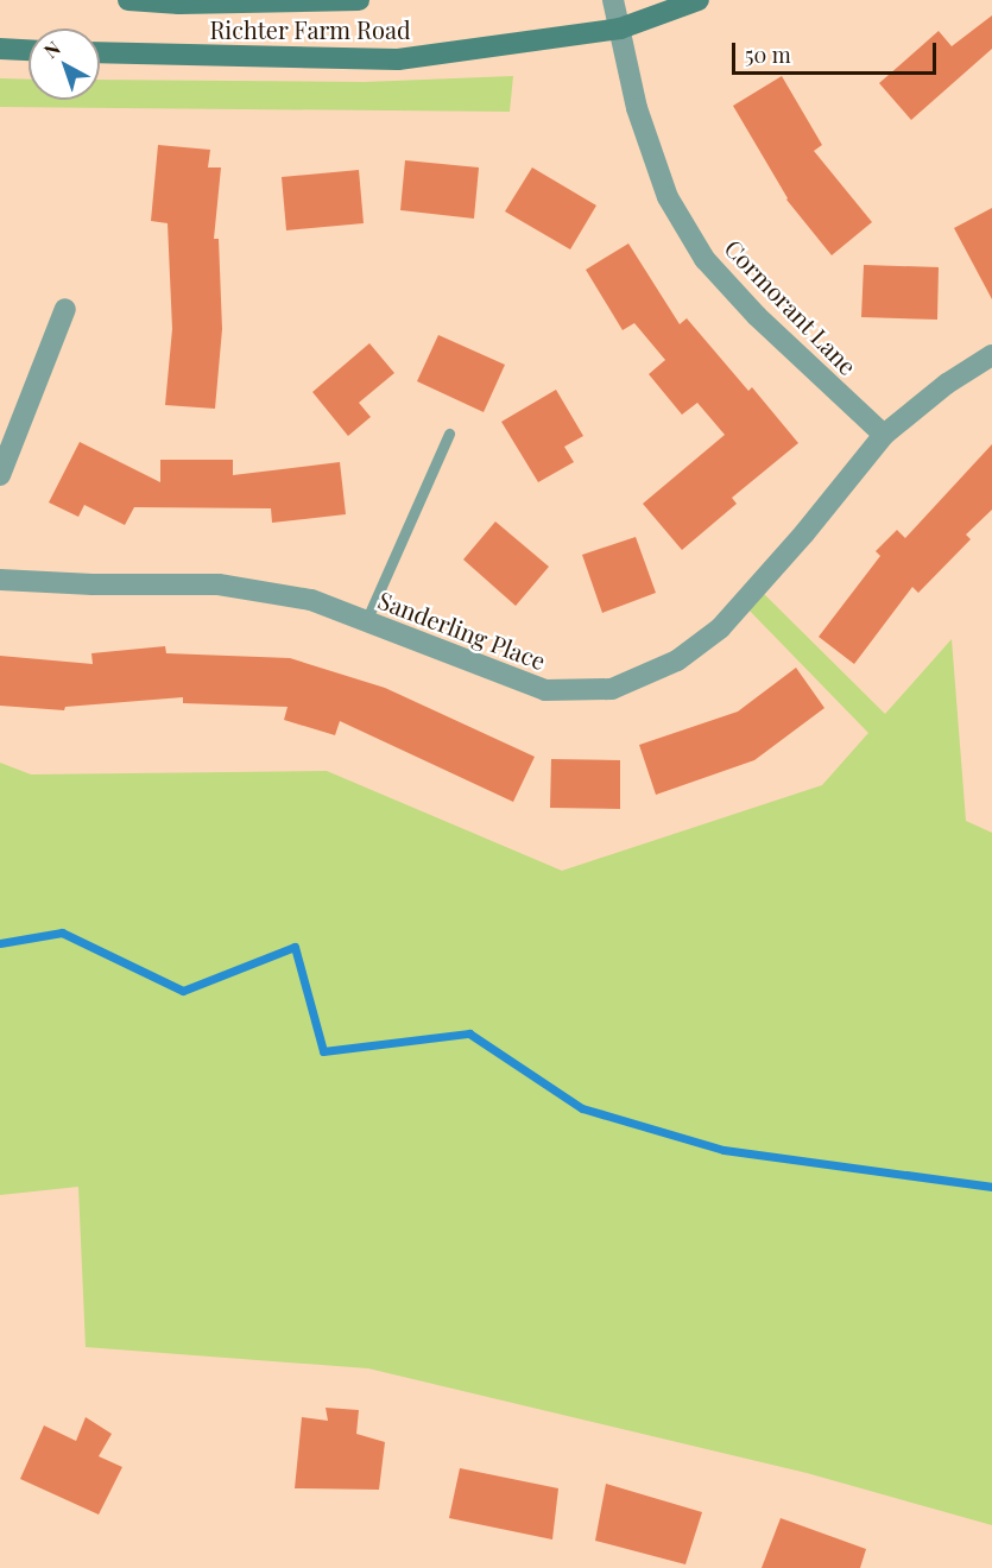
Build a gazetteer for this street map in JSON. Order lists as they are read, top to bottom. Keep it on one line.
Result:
{"streets":{"main road":["Richter Farm Road"],"street":["Cormorant Lane","Sanderling Place"]},"crossings":[["Richter Farm Road","Cormorant Lane"],["Cormorant Lane","Sanderling Place"]],"scale_bar":"50 m","north":"top left"}
